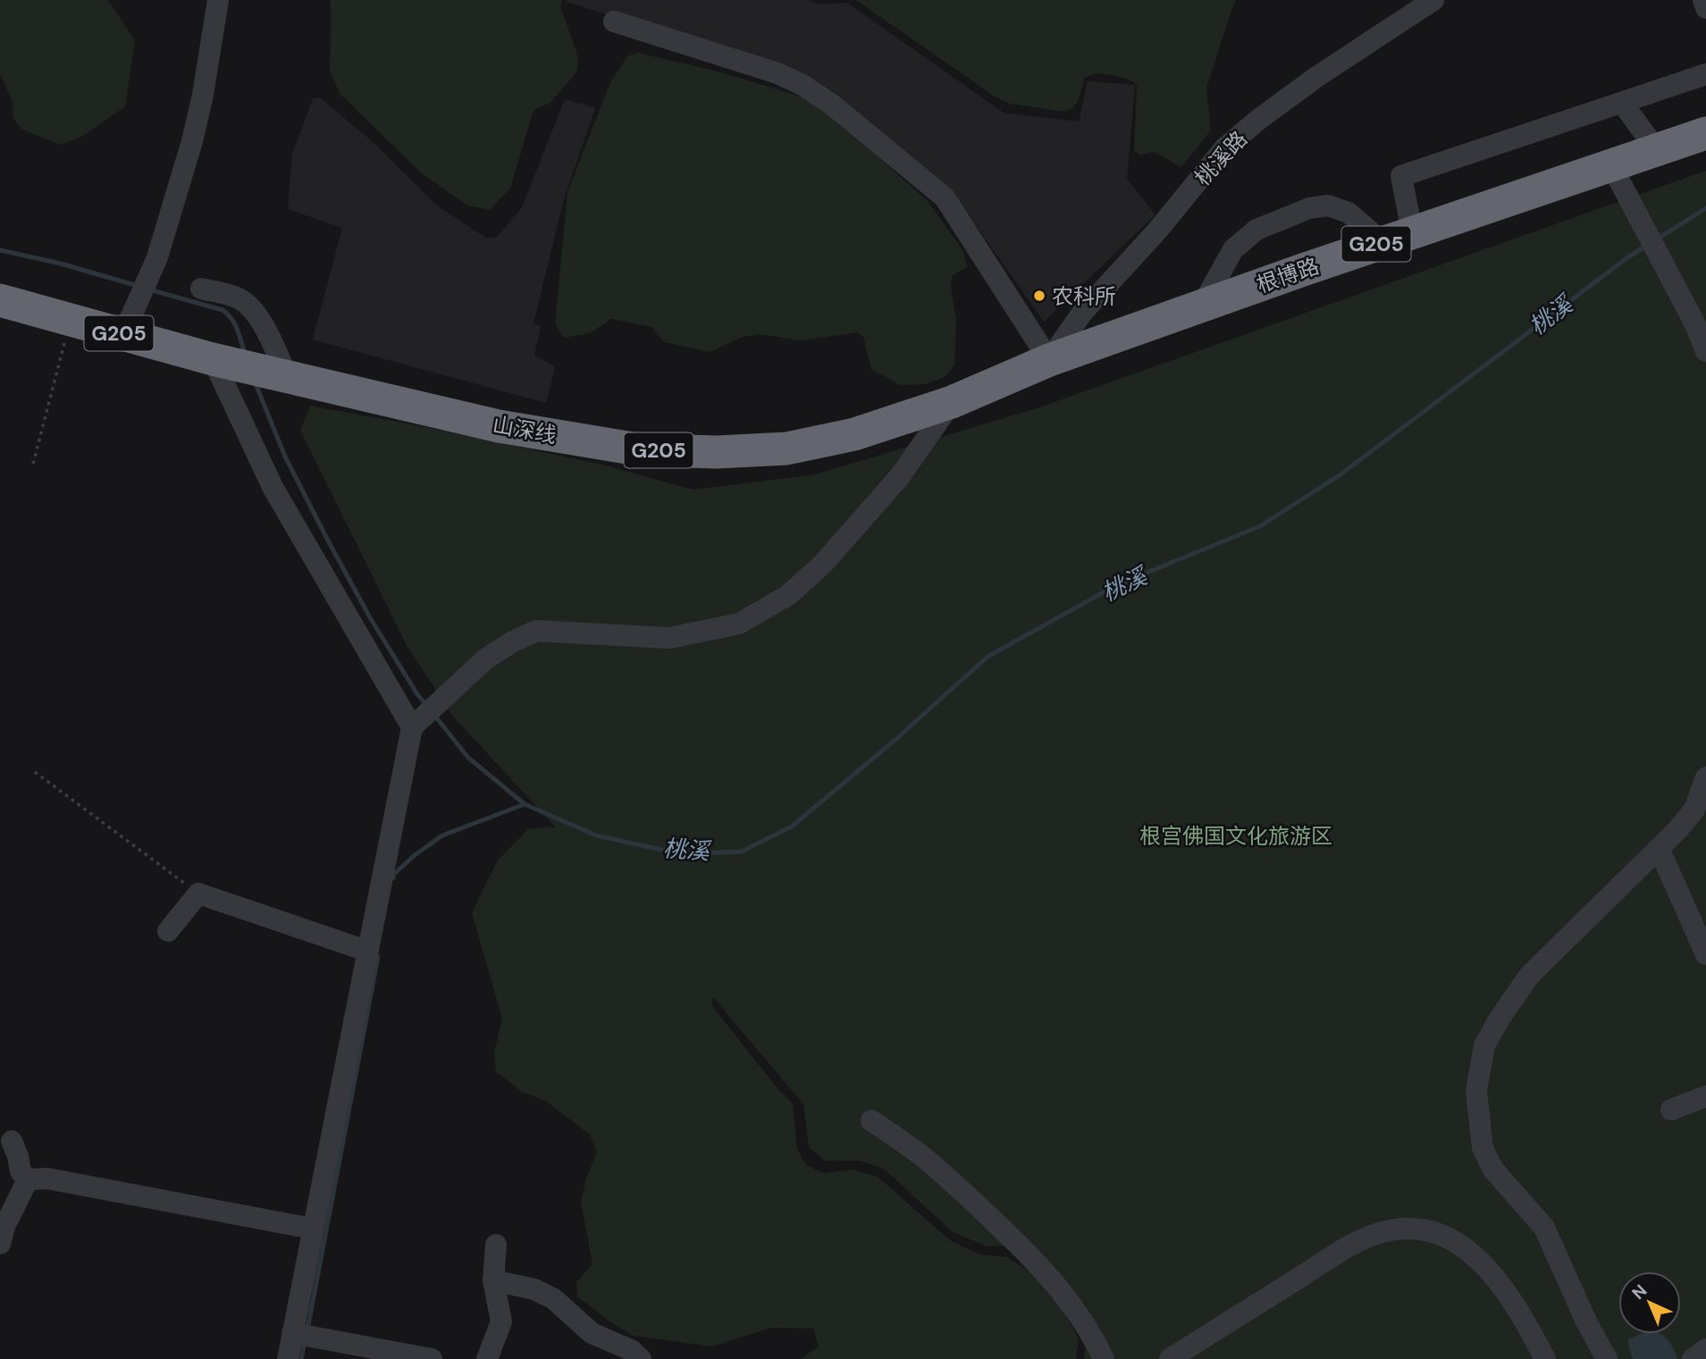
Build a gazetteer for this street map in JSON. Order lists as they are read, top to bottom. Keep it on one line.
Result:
{"streets":{"highway":["G205","根博路","山深线"],"street":["桃溪路"]},"crossings":[["桃溪路","根博路"],["桃溪路","山深线"],["根博路","山深线"]],"water":["桃溪"],"parks":["根宫佛国文化旅游区"],"places":["农科所"],"north":"top left"}
